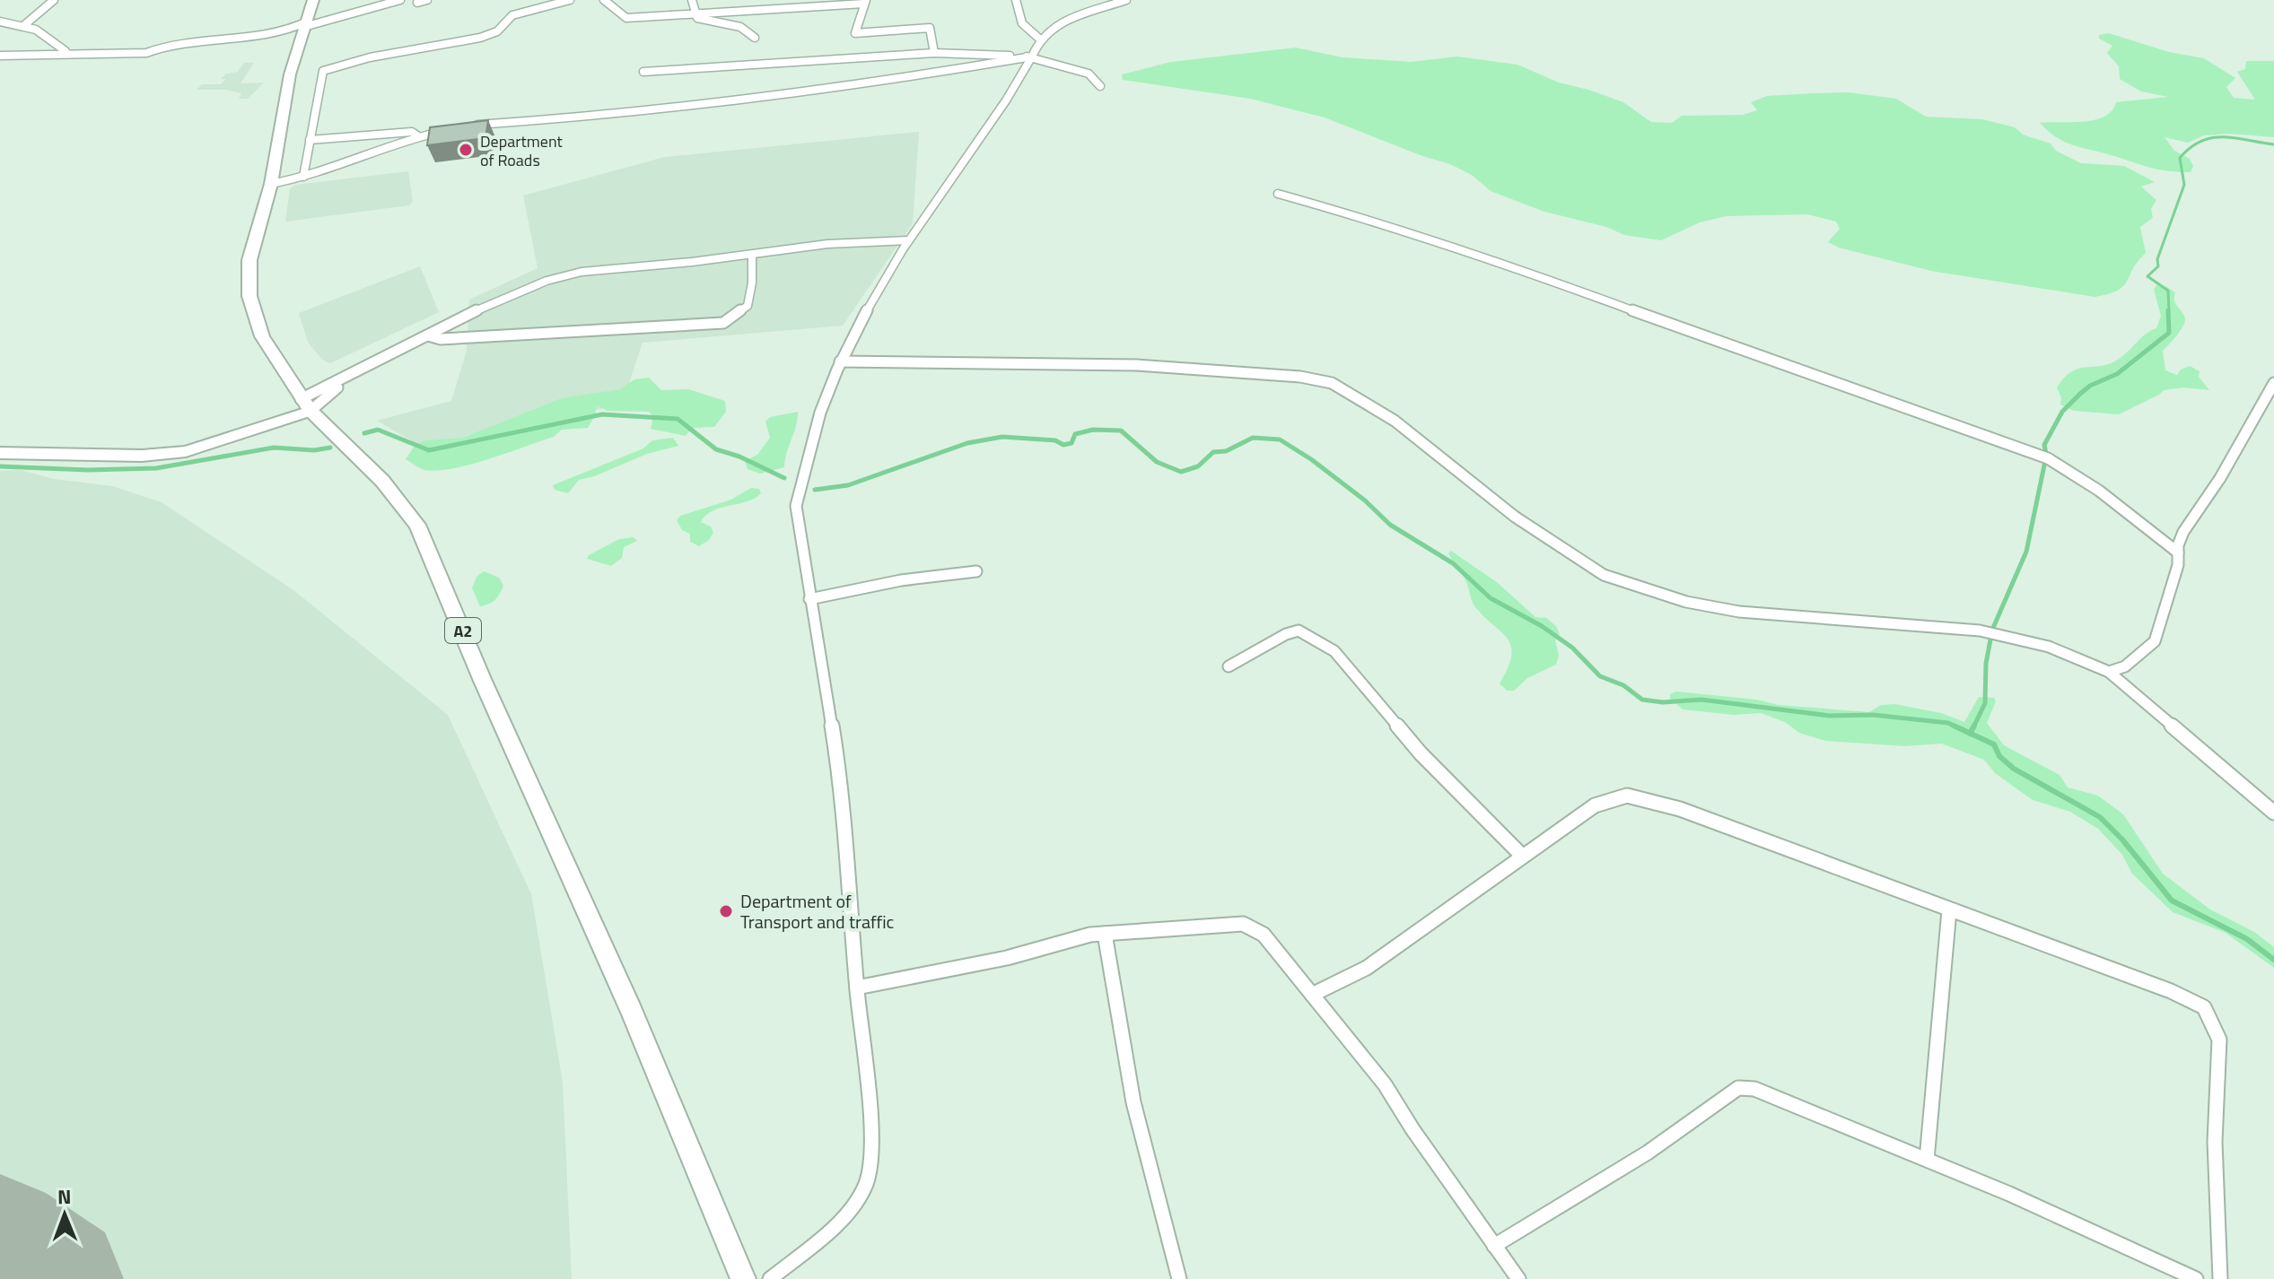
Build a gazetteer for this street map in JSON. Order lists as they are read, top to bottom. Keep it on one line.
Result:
{"streets":{"main road":["A2"]},"places":["Department of Roads","Department of Transport and traffic"],"north":"top"}
